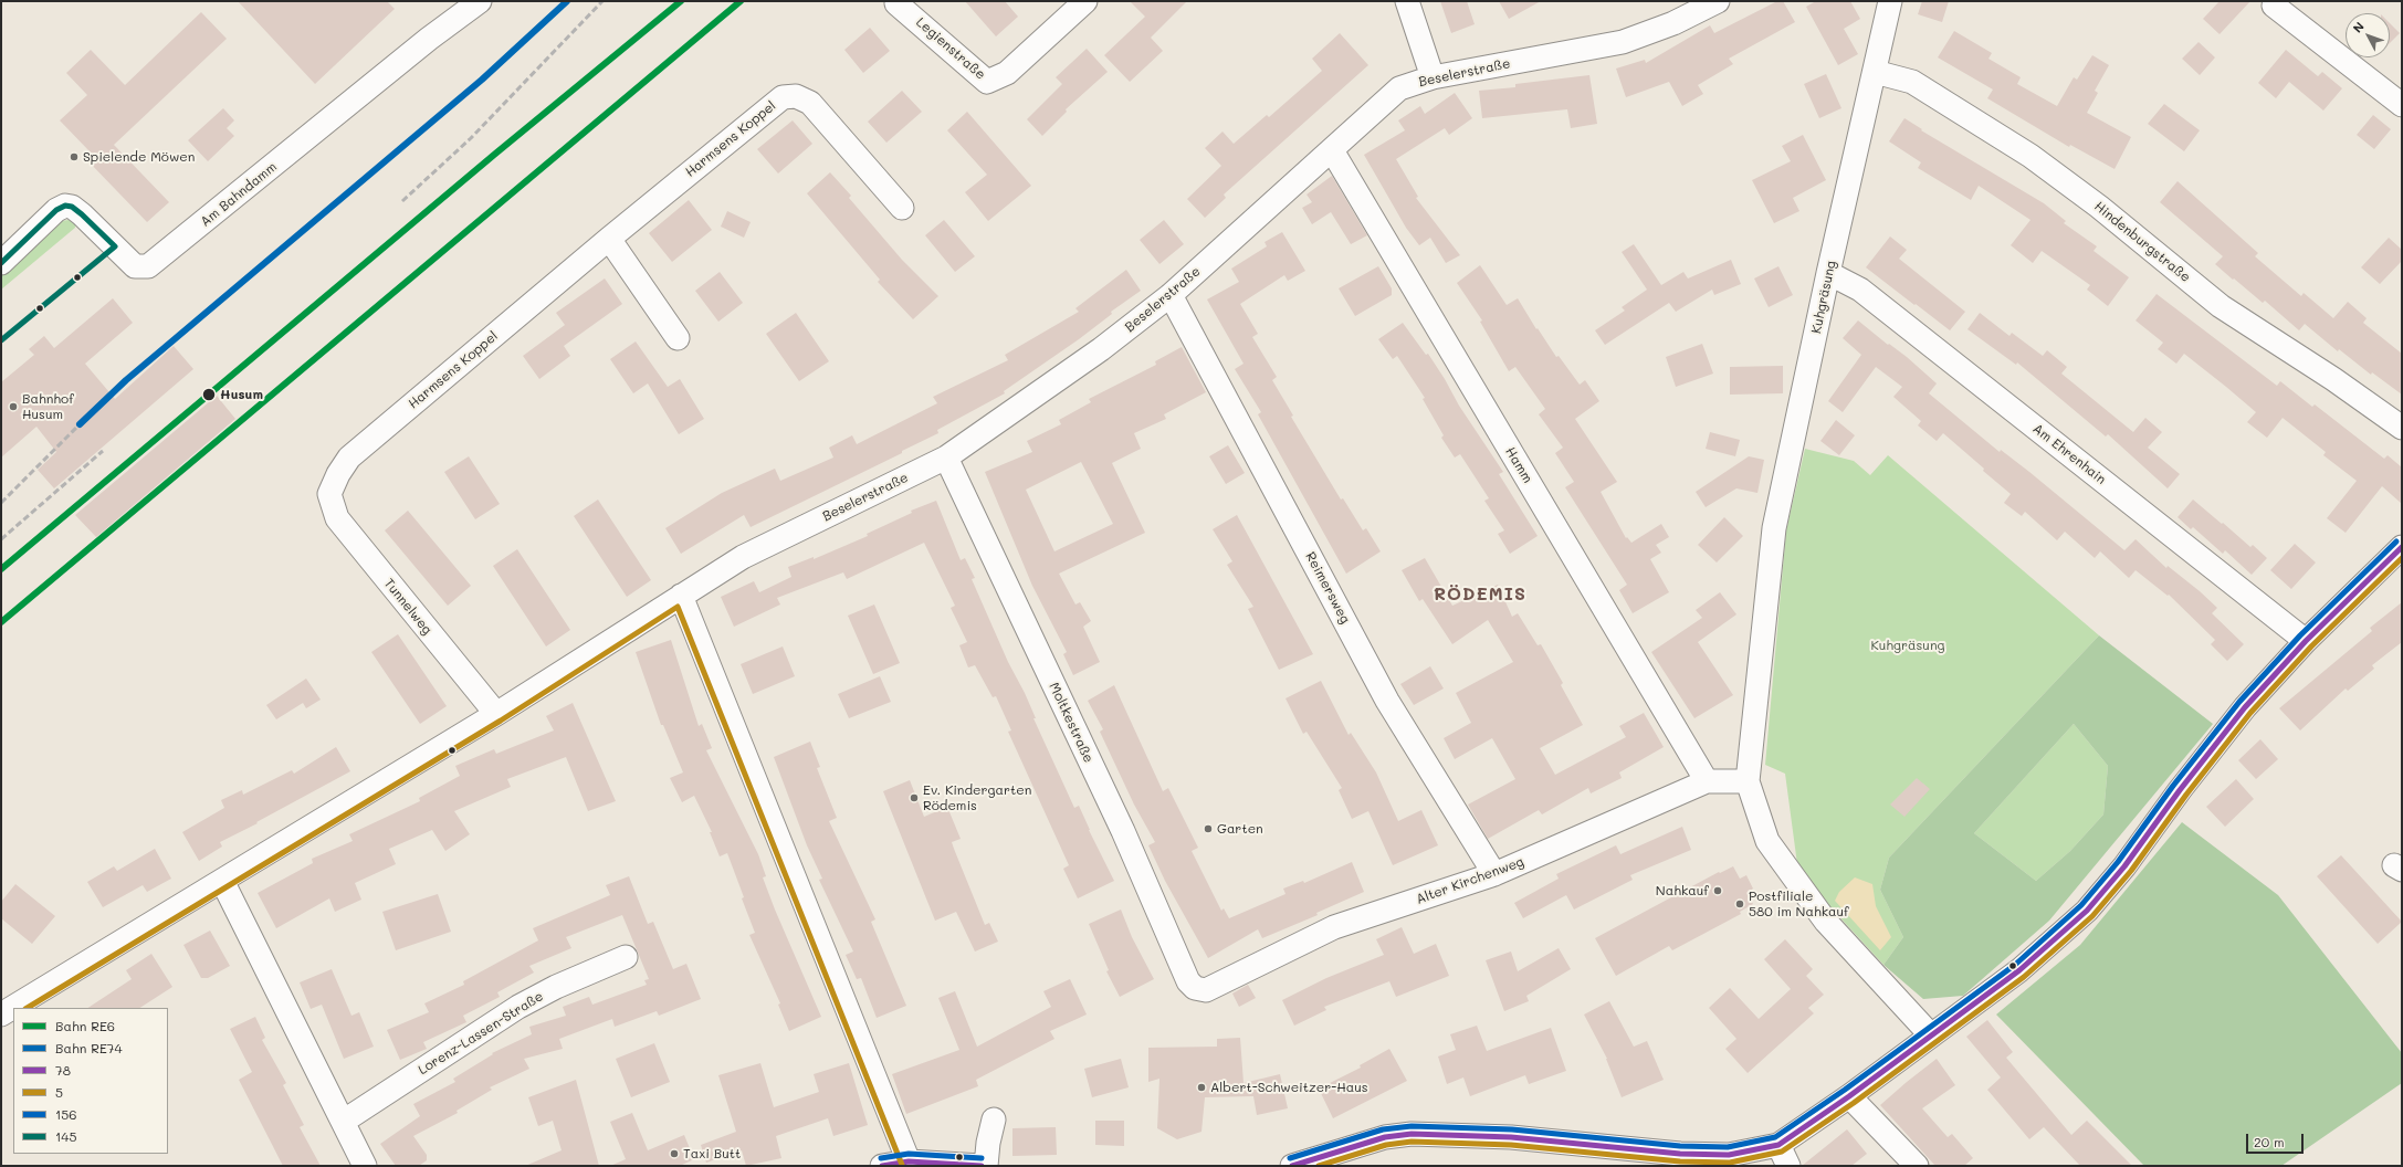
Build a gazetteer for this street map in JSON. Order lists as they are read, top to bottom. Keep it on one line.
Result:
{"streets":{"street":["Legienstraße","Beselerstraße","Harmsens Koppel","Am Bahndamm","Hindenburgstraße","Kuhgräsung","Am Ehrenhain","Hamm","Reimersweg","Tunnelweg","Moltkestraße","Alter Kirchenweg","Lorenz-Lassen-Straße"]},"crossings":[["Beselerstraße","Hamm"],["Beselerstraße","Reimersweg"],["Beselerstraße","Tunnelweg"],["Beselerstraße","Moltkestraße"],["Harmsens Koppel","Tunnelweg"],["Hindenburgstraße","Kuhgräsung"],["Kuhgräsung","Am Ehrenhain"],["Kuhgräsung","Alter Kirchenweg"],["Hamm","Alter Kirchenweg"],["Reimersweg","Alter Kirchenweg"],["Moltkestraße","Alter Kirchenweg"]],"districts":["RÖDEMIS"],"parks":["Kuhgräsung"],"places":["Spielende Möwen","Husum","Bahnhof Husum","Ev. Kindergarten Rödemis","Garten","Nahkauf","Postfiliale 580 im Nahkauf","Albert-Schweitzer-Haus","Taxi Butt"],"lines":["rail line RE6","rail line RE74","transit line 145","transit line 156","transit line 78","transit line 5"],"legend":["Bahn RE6","Bahn RE74","78","5","156","145"],"scale_bar":"20 m","north":"top left"}
